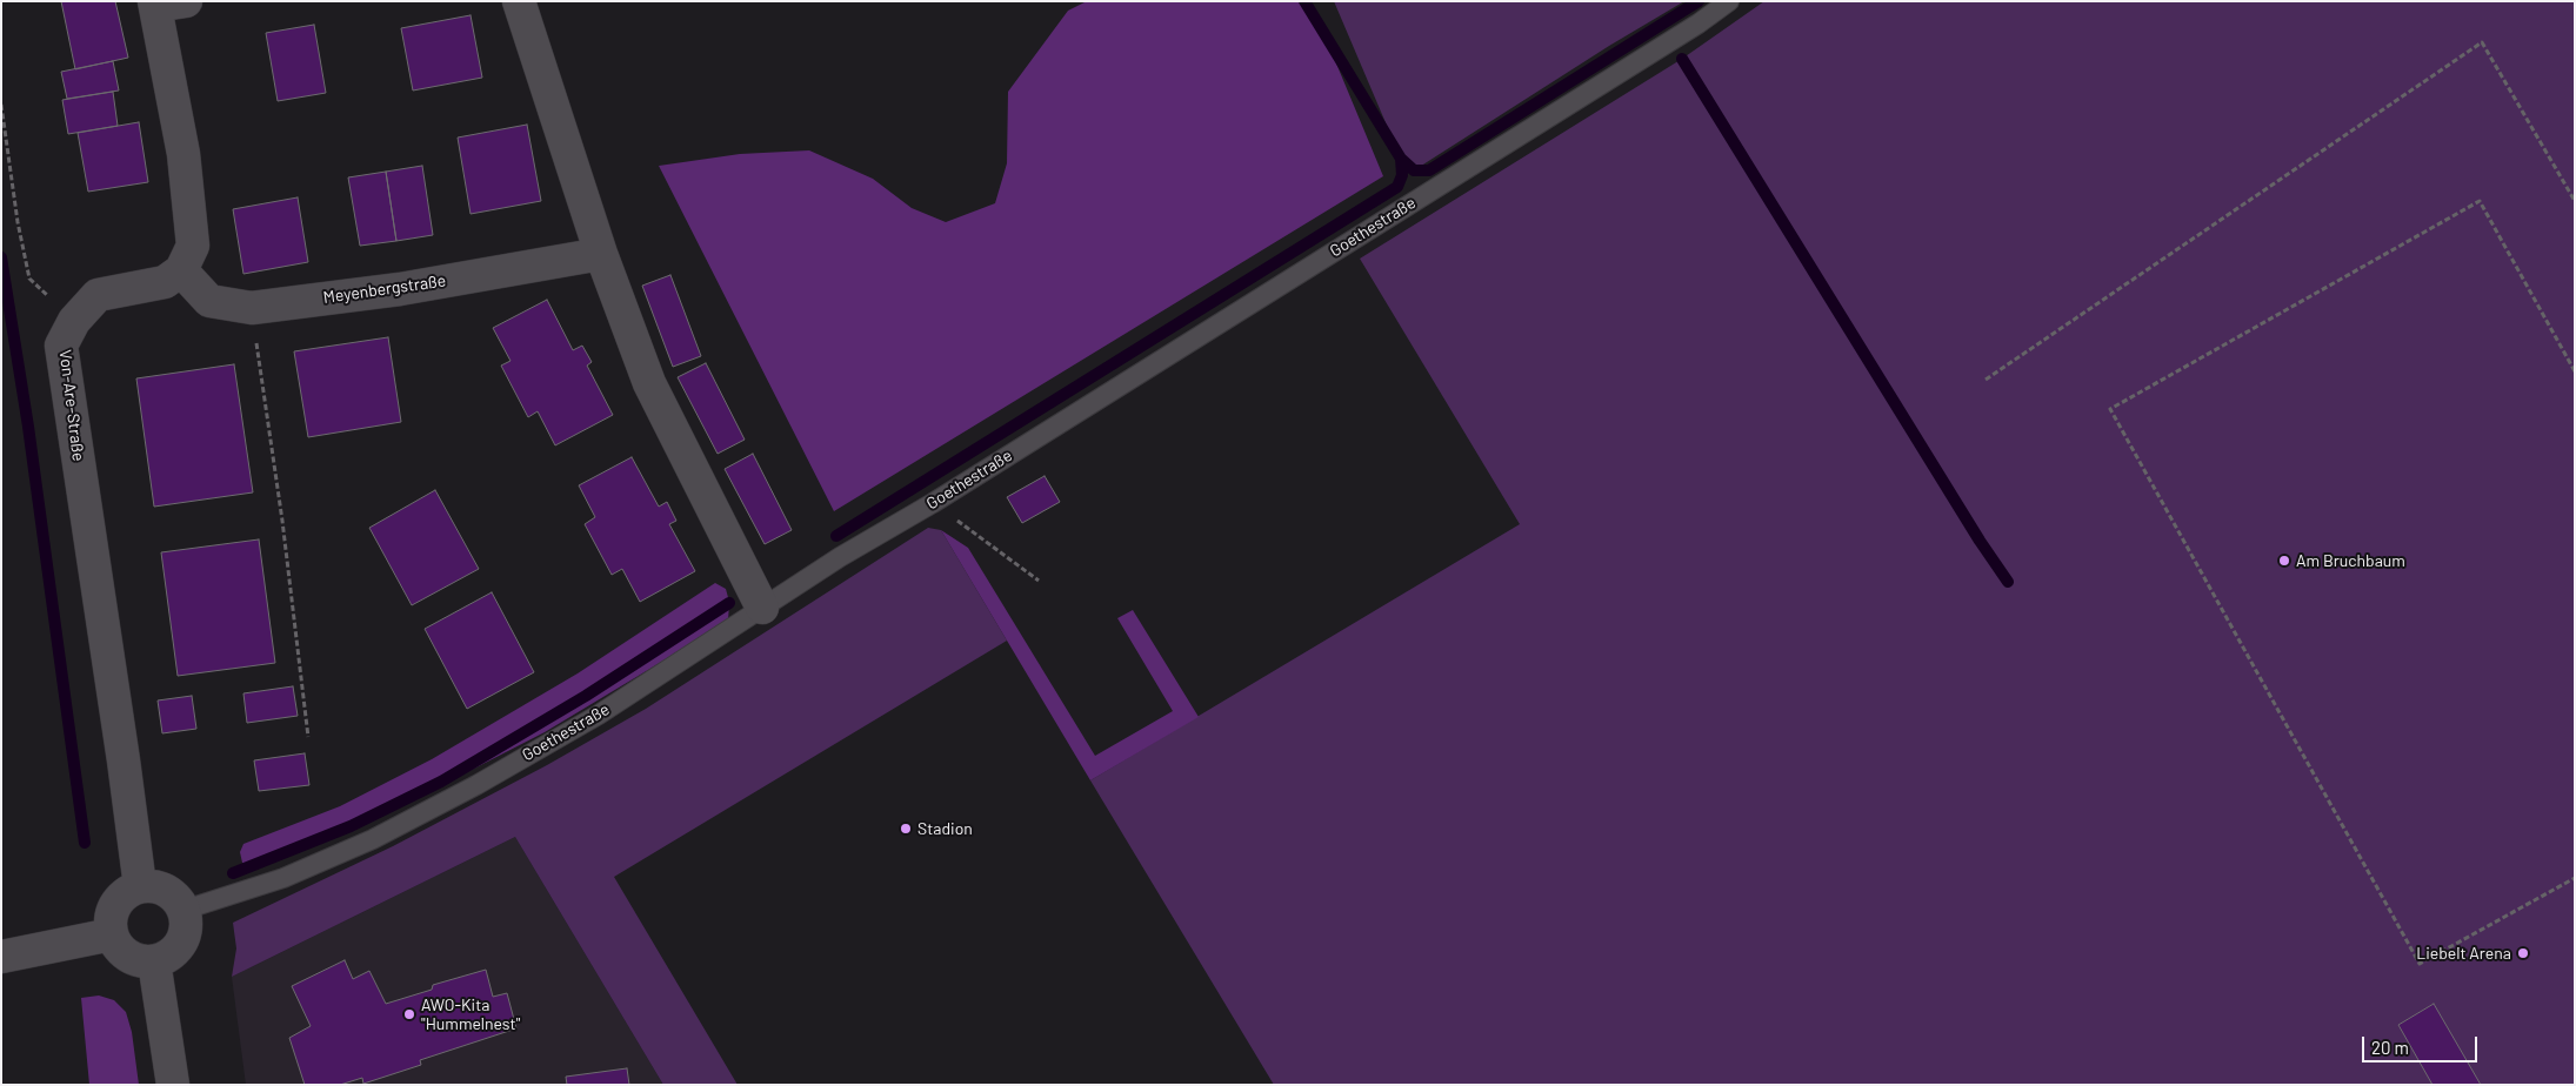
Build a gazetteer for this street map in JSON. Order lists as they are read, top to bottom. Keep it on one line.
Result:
{"streets":{"street":["Meyenbergstraße","Von-Are-Straße"],"lane":["Goethestraße"]},"crossings":[["Goethestraße","Von-Are-Straße"],["Meyenbergstraße","Von-Are-Straße"]],"places":["Am Bruchbaum","Stadion","Liebelt Arena","AWO-Kita \"Hummelnest\""],"scale_bar":"20 m"}
